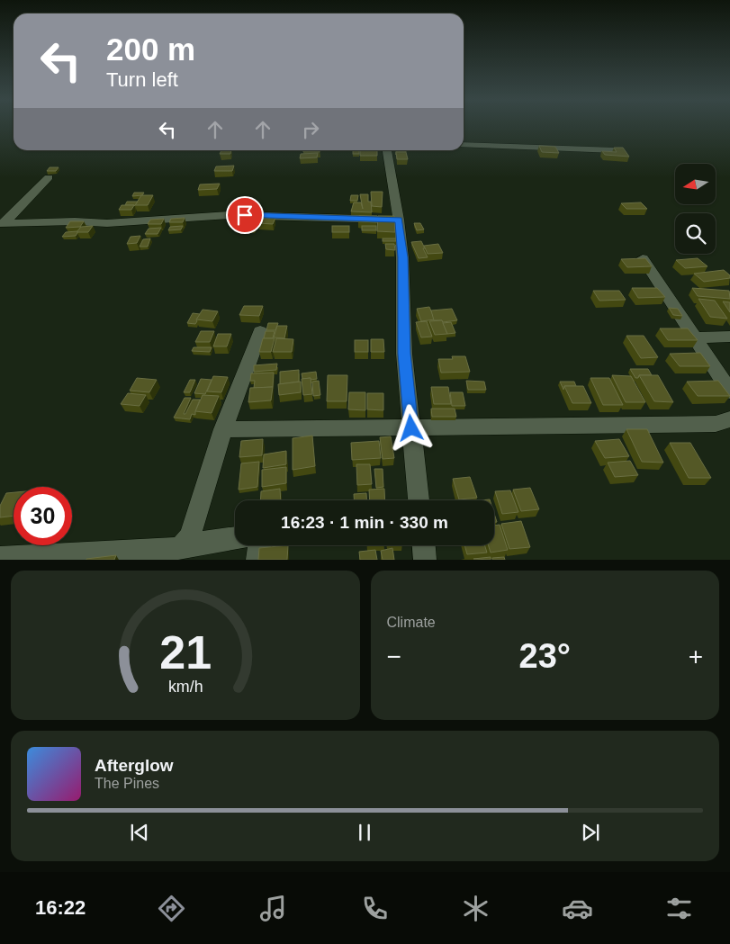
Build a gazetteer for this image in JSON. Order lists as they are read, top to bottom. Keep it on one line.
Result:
{"north":"left","page":{"turn":["200 m","Turn left"],"limit":"30","trip":"16:23 · 1 min · 330 m","tile":"Climate","heat":["−","23°","+"],"song":["Afterglow","The Pines"],"tabs":"16:22","gauge":["21","km/h"]}}
